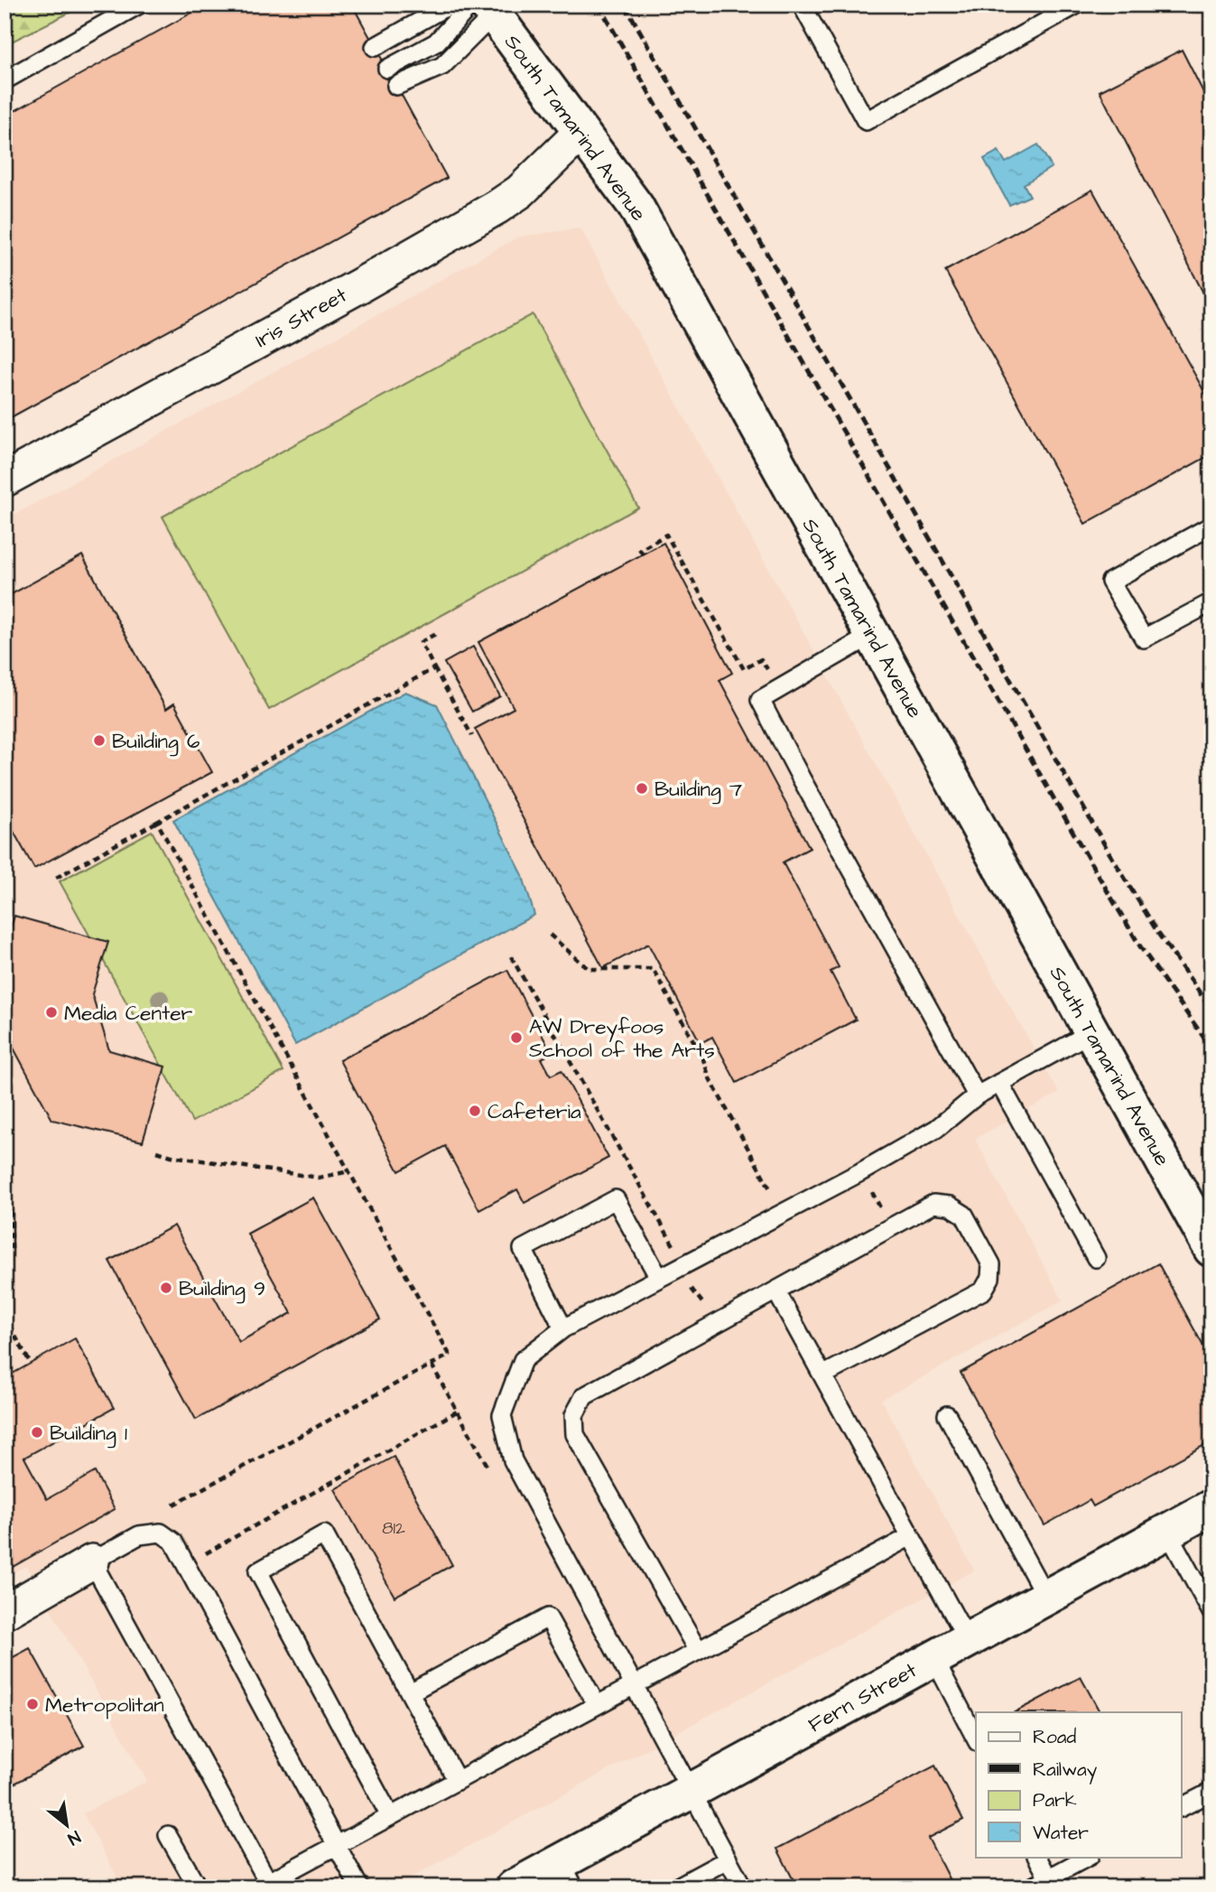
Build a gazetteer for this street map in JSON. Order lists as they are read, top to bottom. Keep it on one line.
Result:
{"streets":{"street":["South Tamarind Avenue","Iris Street","Fern Street"]},"crossings":[["South Tamarind Avenue","Iris Street"]],"places":["Building 6","Building 7","Media Center","AW Dreyfoos School of the Arts","Cafeteria","Building 9","Building 1","Metropolitan"],"house_numbers":["812"],"legend":["Road","Railway","Park","Water"],"north":"bottom right"}
